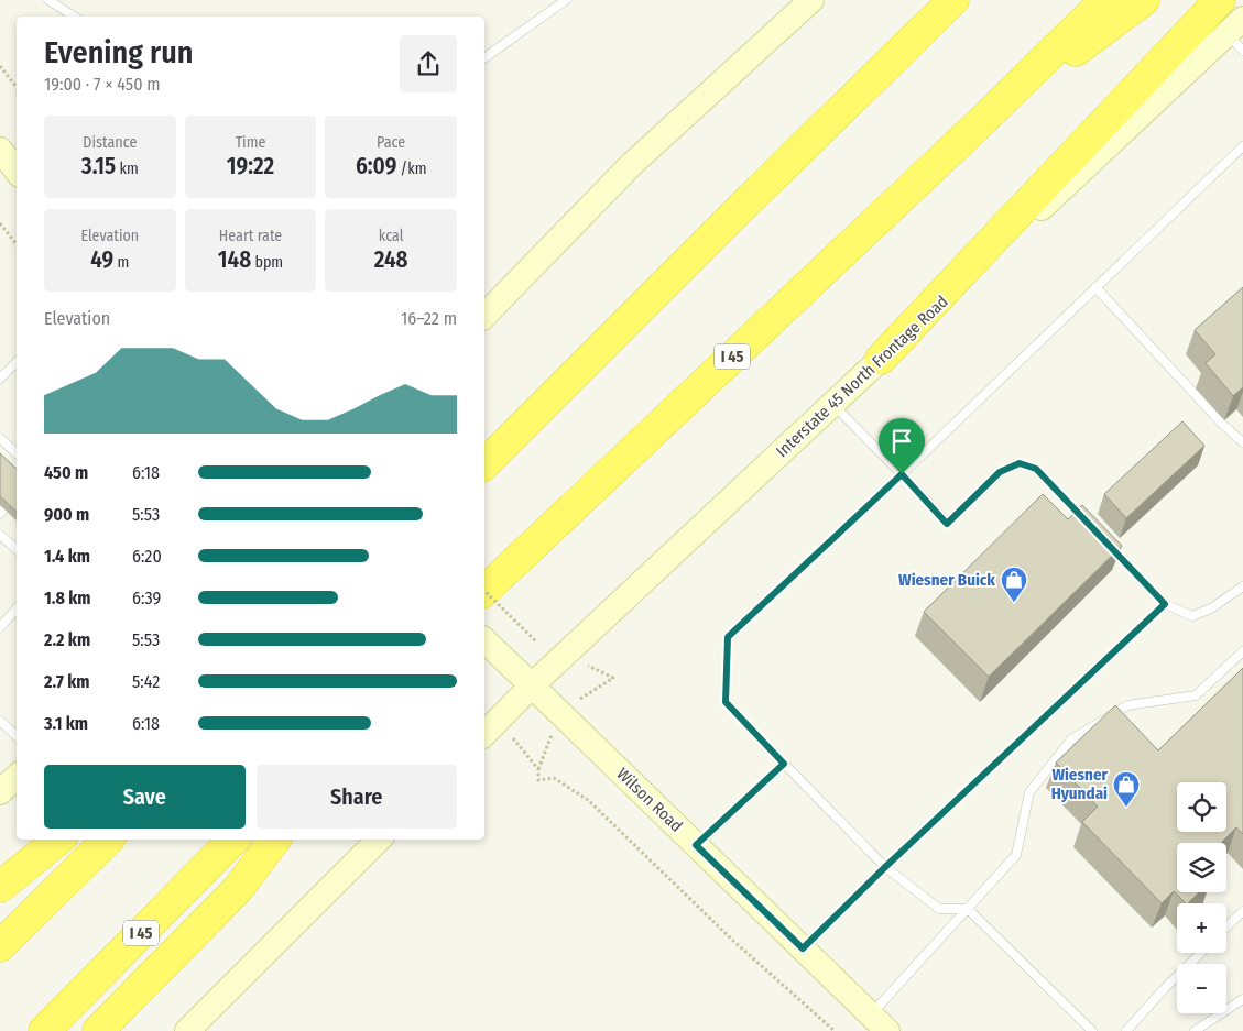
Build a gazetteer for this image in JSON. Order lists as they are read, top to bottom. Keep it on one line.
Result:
{"streets":{"highway":["I 45"],"main road":["Interstate 45 North Frontage Road","Wilson Road"]},"crossings":[["Interstate 45 North Frontage Road","Wilson Road"]],"places":{"shop":["Wiesner Buick","Wiesner Hyundai"]},"page":{"heading":["Evening run","19:00 · 7 × 450 m"],"stats":[["Distance","3.15 km"],["Time","19:22"],["Pace","6:09 /km"],["Elevation","49 m"],["Heart rate","148 bpm"],["kcal","248"]],"chart":["Elevation","16–22 m"],"list":[{"name":"450 m","note":"6:18"},{"name":"900 m","note":"5:53"},{"name":"1.4 km","note":"6:20"},{"name":"1.8 km","note":"6:39"},{"name":"2.2 km","note":"5:53"},{"name":"2.7 km","note":"5:42"},{"name":"3.1 km","note":"6:18"}],"buttons":["Save","Share"],"map_buttons":["+","−"]}}
